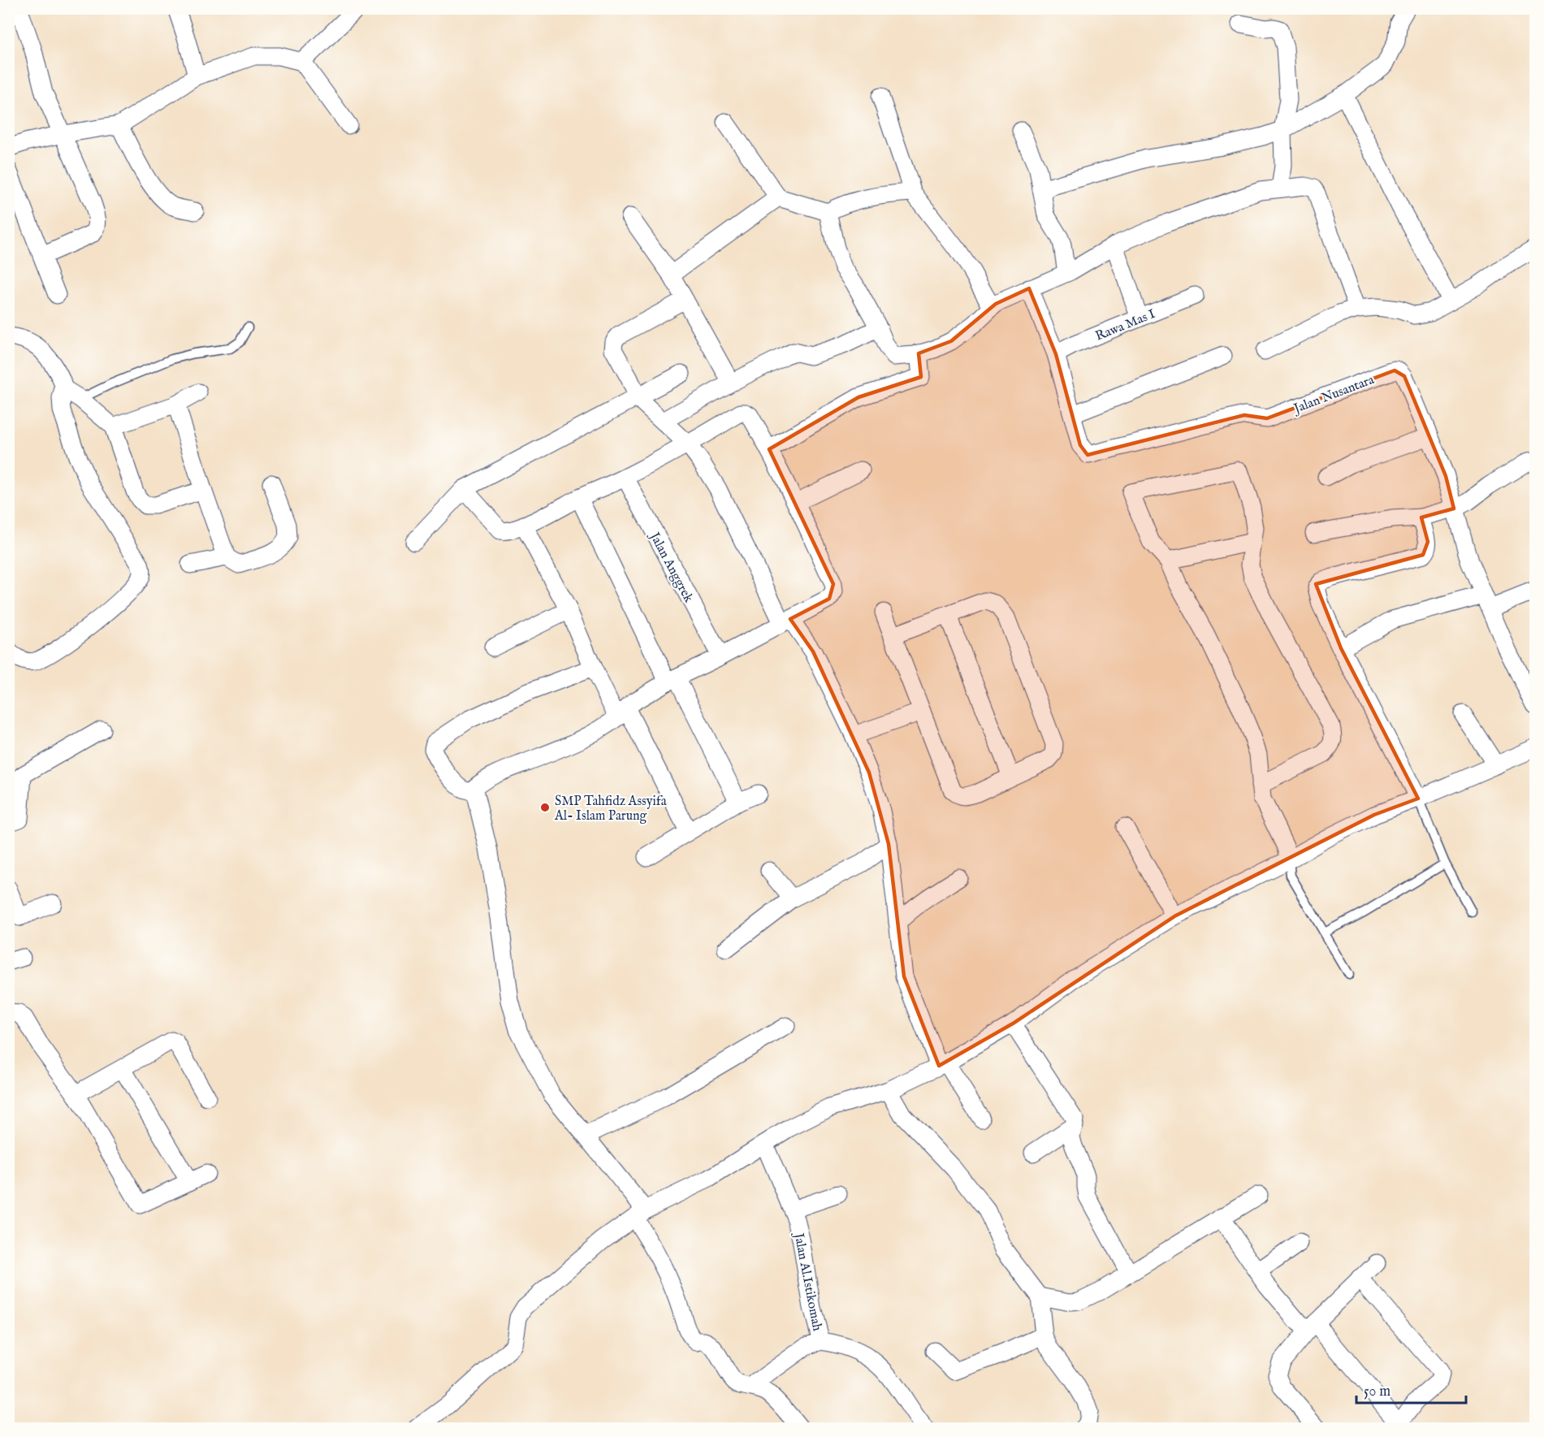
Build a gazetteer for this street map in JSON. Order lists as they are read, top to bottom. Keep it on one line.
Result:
{"streets":{"street":["Rawa Mas I","Jalan Nusantara","Jalan Anggrek","Jalan Al.Istikomah"]},"crossings":[["Rawa Mas I","Jalan Nusantara"]],"places":["SMP Tahfidz Assyifa Al- Islam Parung"],"scale_bar":"50 m"}
